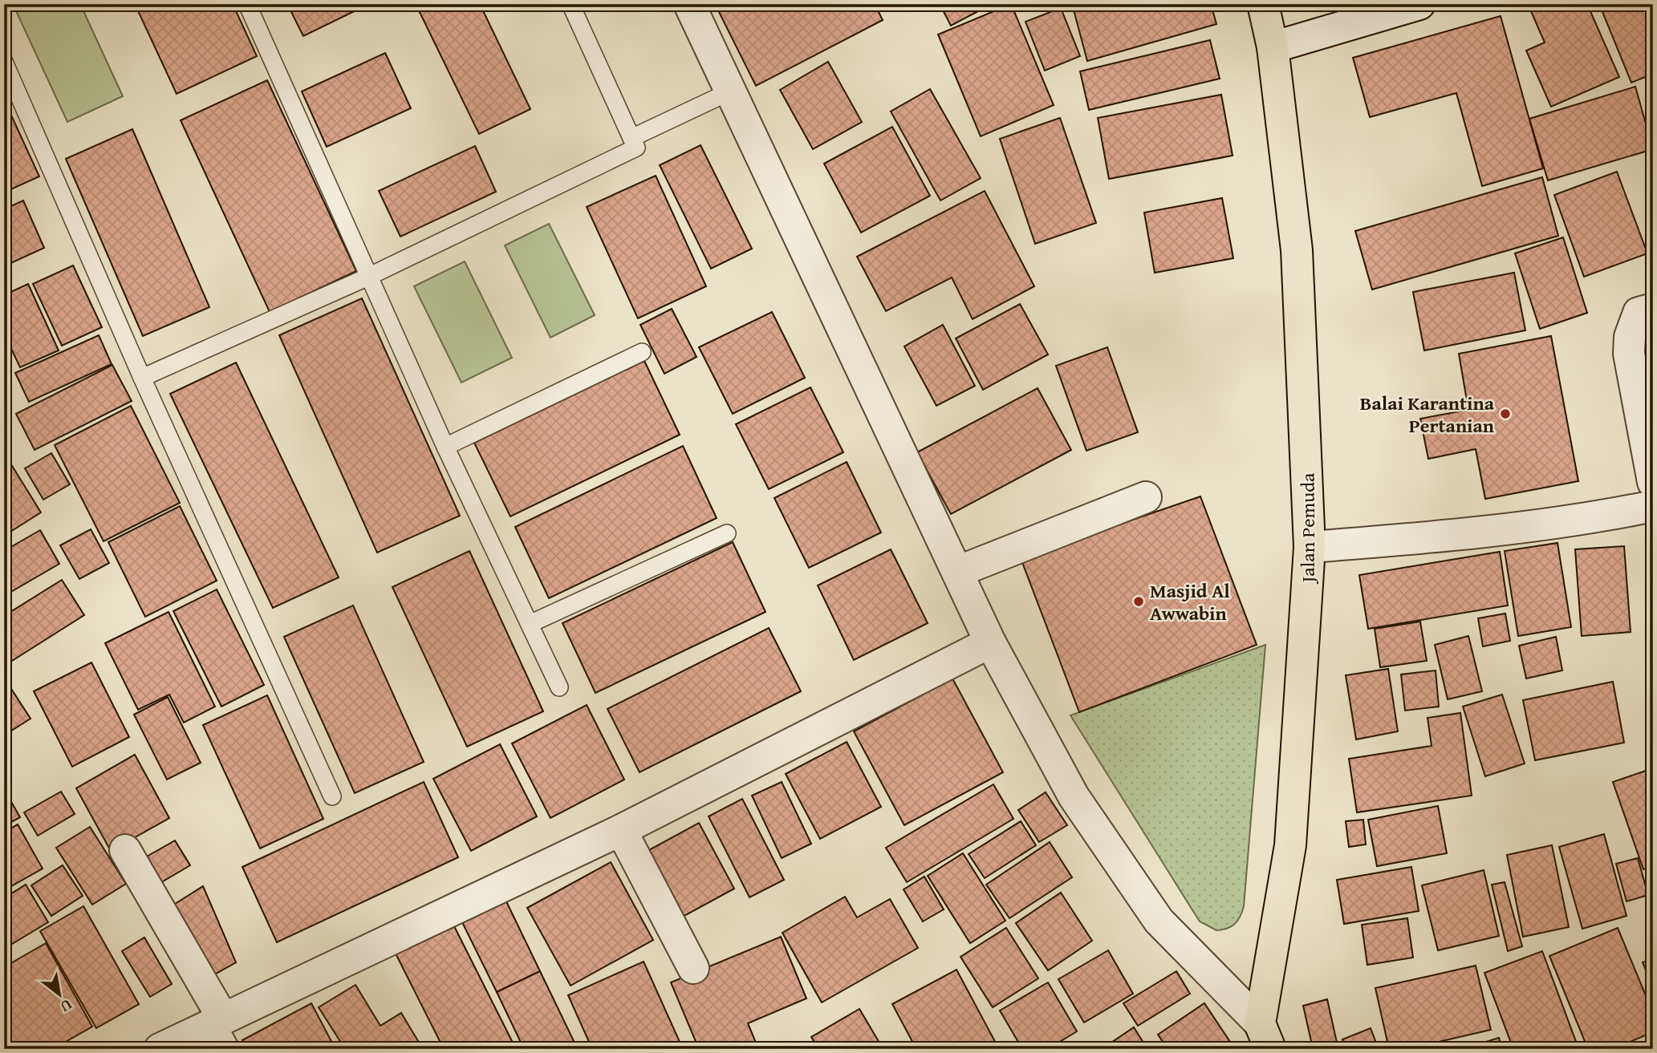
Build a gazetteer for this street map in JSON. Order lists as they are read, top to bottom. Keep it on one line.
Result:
{"streets":{"highway":["Jalan Pemuda"]},"places":["Balai Karantina Pertanian","Masjid Al Awwabin"],"north":"bottom right"}
